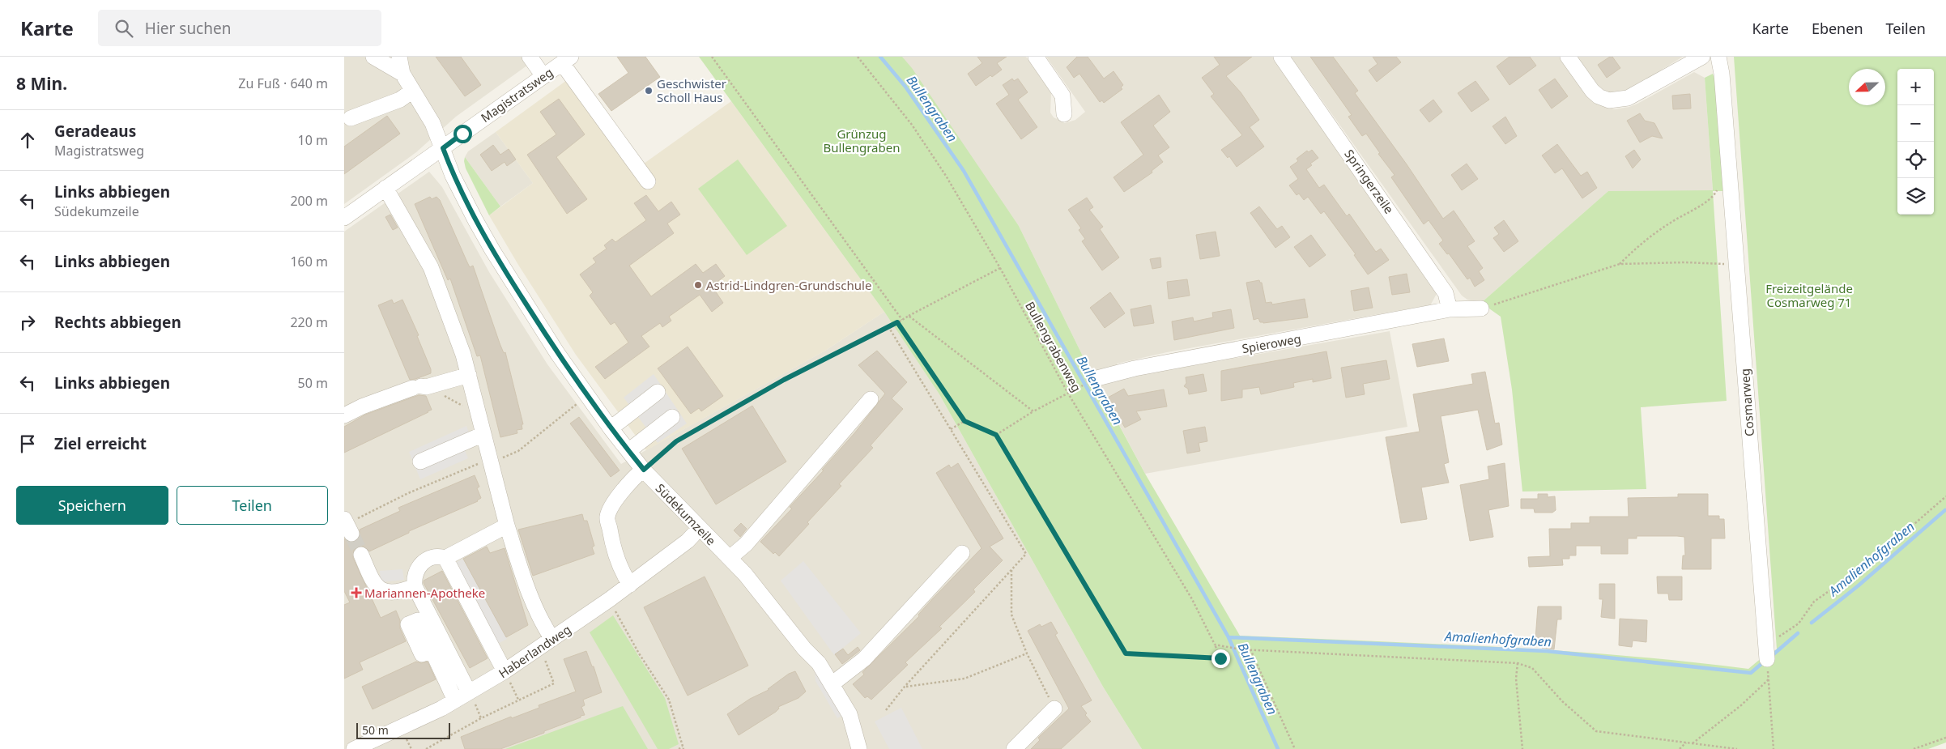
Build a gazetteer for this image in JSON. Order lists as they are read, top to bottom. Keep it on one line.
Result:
{"streets":{"street":["Magistratsweg","Springerzeile","Spieroweg","Cosmarweg","Südekumzeile","Haberlandweg"],"path":["Bullengrabenweg"]},"crossings":[["Magistratsweg","Südekumzeile"],["Springerzeile","Spieroweg"],["Südekumzeile","Haberlandweg"]],"water":["Bullengraben","Amalienhofgraben"],"parks":["Grünzug Bullengraben","Freizeitgelände Cosmarweg 71"],"places":{"other":["Geschwister Scholl Haus","Astrid-Lindgren-Grundschule"],"health":["Mariannen-Apotheke"]},"scale_bar":"50 m","north":"left","page":{"header":"Karte","search":"Hier suchen","nav":["Karte","Ebenen","Teilen"],"heading":["8 Min.","Zu Fuß · 640 m"],"map_buttons":["+","−"],"list":[["Geradeaus","Magistratsweg","10 m"],["Links abbiegen","Südekumzeile","200 m"],["Links abbiegen","160 m"],["Rechts abbiegen","220 m"],["Links abbiegen","50 m"],"Ziel erreicht"],"buttons":["Speichern","Teilen"],"scale":"50 m"}}
